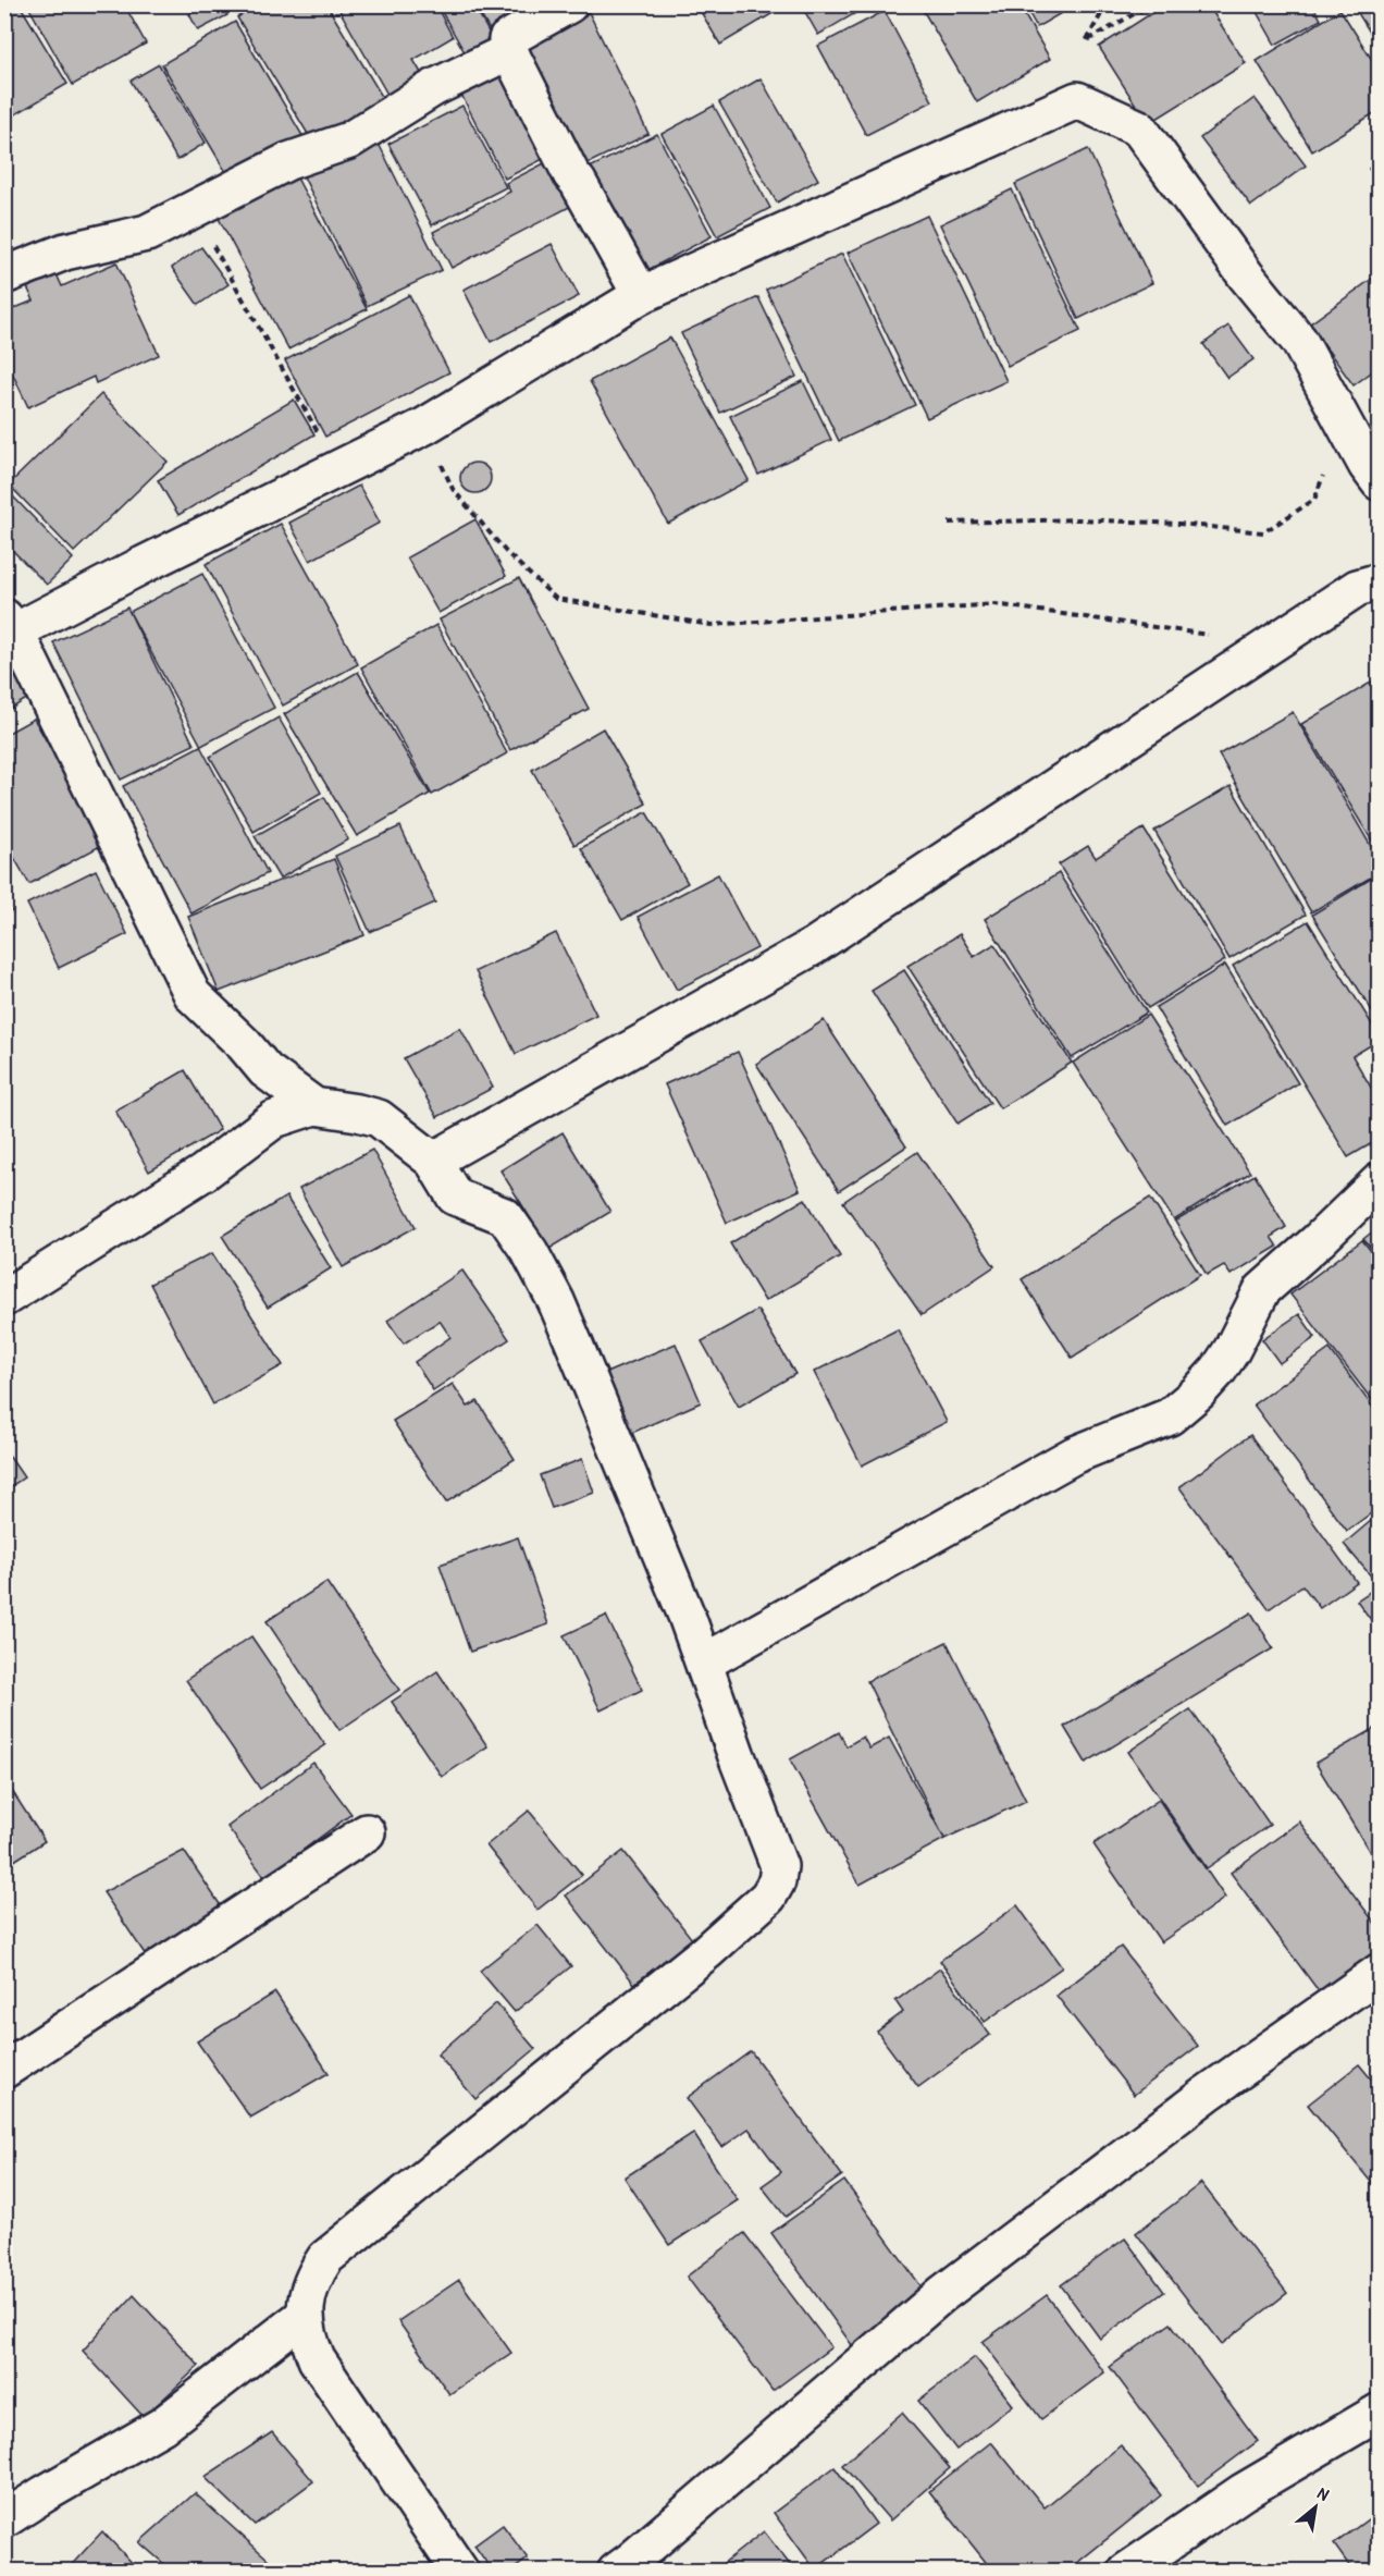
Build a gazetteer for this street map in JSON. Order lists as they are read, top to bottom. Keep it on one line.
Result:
{"north":"top right"}
